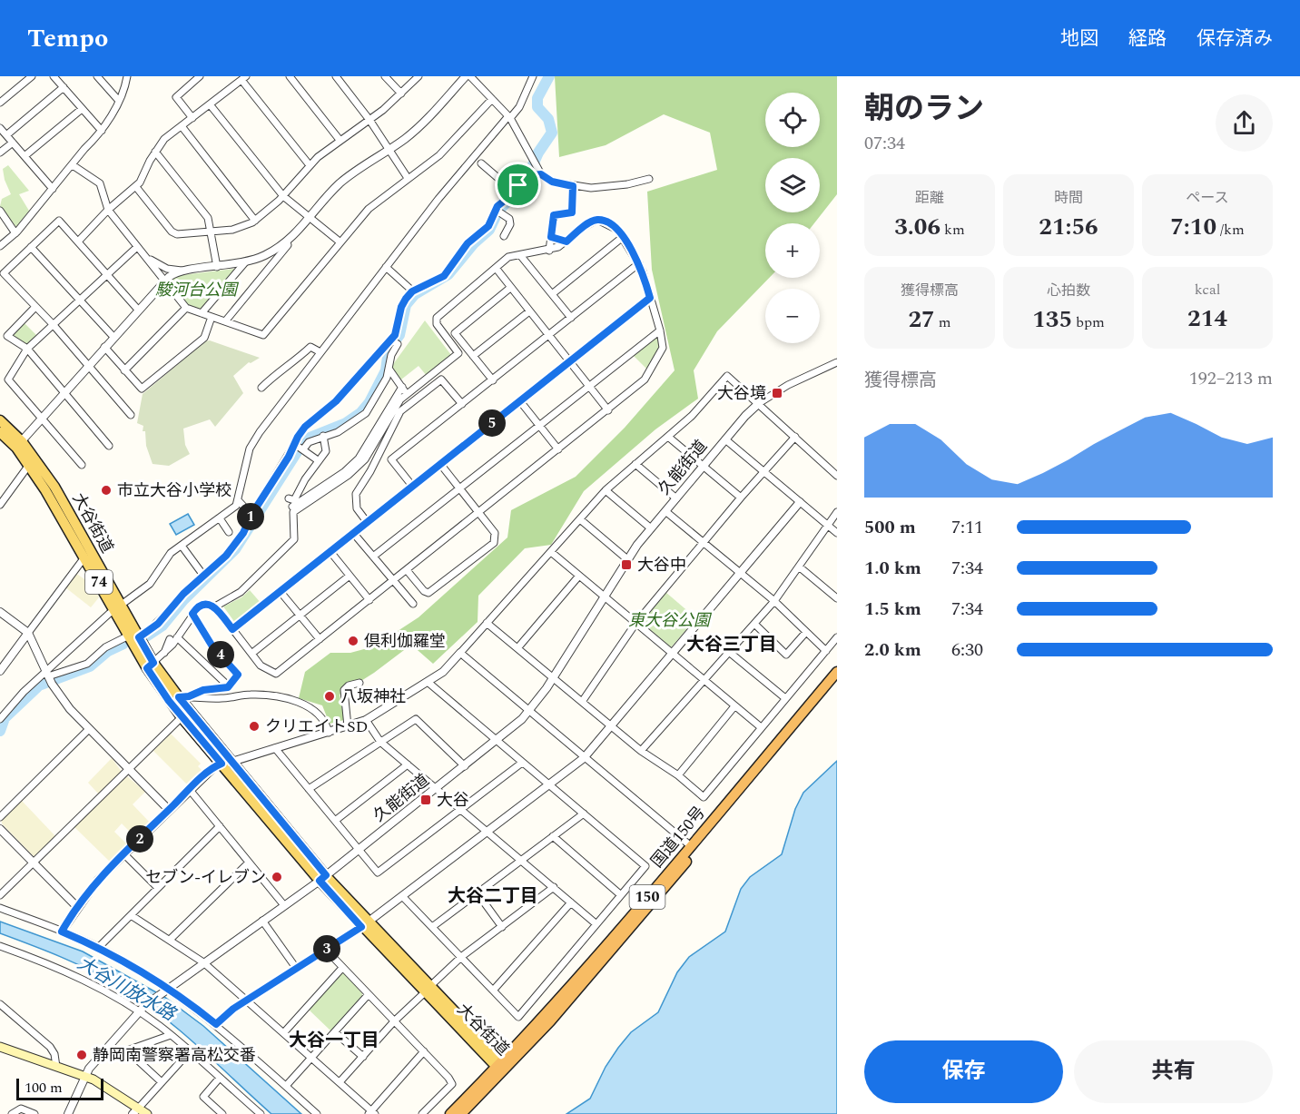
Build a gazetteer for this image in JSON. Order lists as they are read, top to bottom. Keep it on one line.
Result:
{"streets":{"highway":["国道150号","150"],"main road":["大谷街道","74"],"street":["久能街道"]},"crossings":[["久能街道","大谷街道"],["大谷街道","国道150号"]],"districts":["大谷三丁目","大谷二丁目","大谷一丁目"],"water":["大谷川放水路"],"parks":["駿河台公園","東大谷公園"],"places":{"transit":["大谷境","大谷中","大谷"],"other":["市立大谷小学校","倶利伽羅堂","八坂神社","クリエイトSD","セブン-イレブン","静岡南警察署高松交番"]},"scale_bar":"100 m","page":{"header":"Tempo","nav":["地図","経路","保存済み"],"heading":["朝のラン","07:34"],"map_buttons":["+","−"],"stats":[["距離","3.06 km"],["時間","21:56"],["ペース","7:10 /km"],["獲得標高","27 m"],["心拍数","135 bpm"],["kcal","214"]],"chart":["獲得標高","192–213 m"],"pins":["5","1","4","2","3"],"list":[{"name":"500 m","note":"7:11"},{"name":"1.0 km","note":"7:34"},{"name":"1.5 km","note":"7:34"},{"name":"2.0 km","note":"6:30"}],"buttons":["保存","共有"],"scale":"100 m"}}
